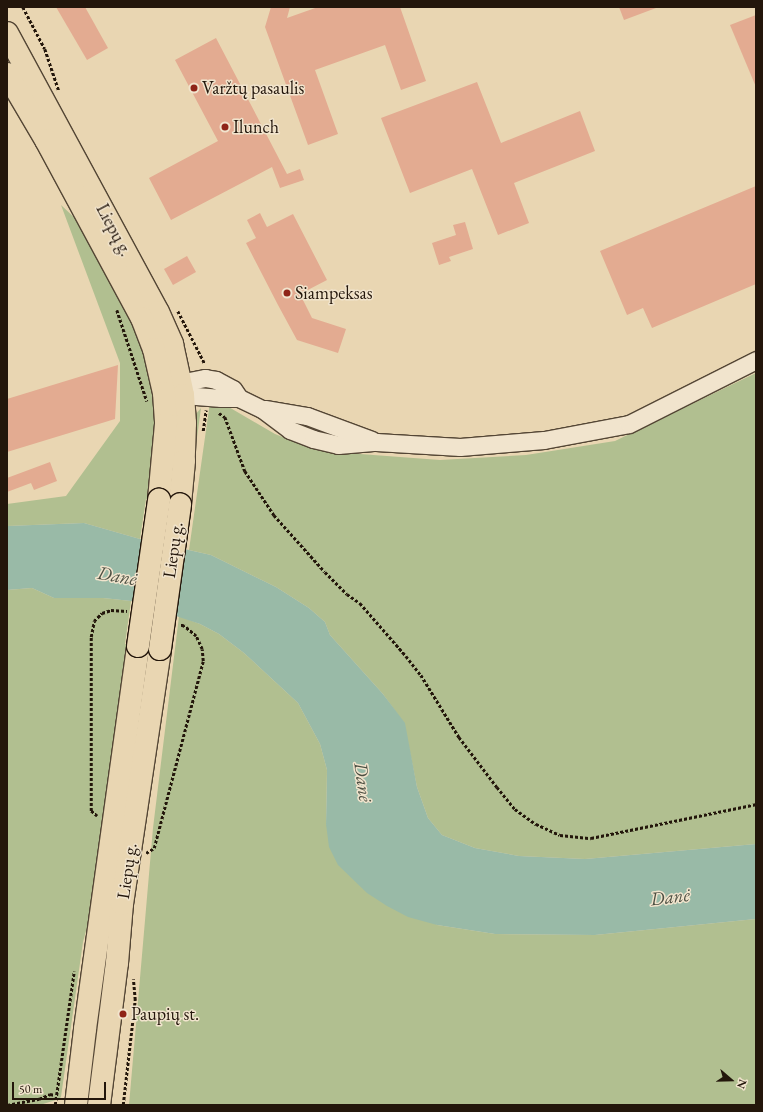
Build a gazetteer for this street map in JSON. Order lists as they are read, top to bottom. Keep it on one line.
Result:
{"streets":{"main road":["Liepų g."]},"water":["Danė"],"places":["Varžtų pasaulis","Ilunch","Siampeksas","Paupių st."],"scale_bar":"50 m","north":"right"}
